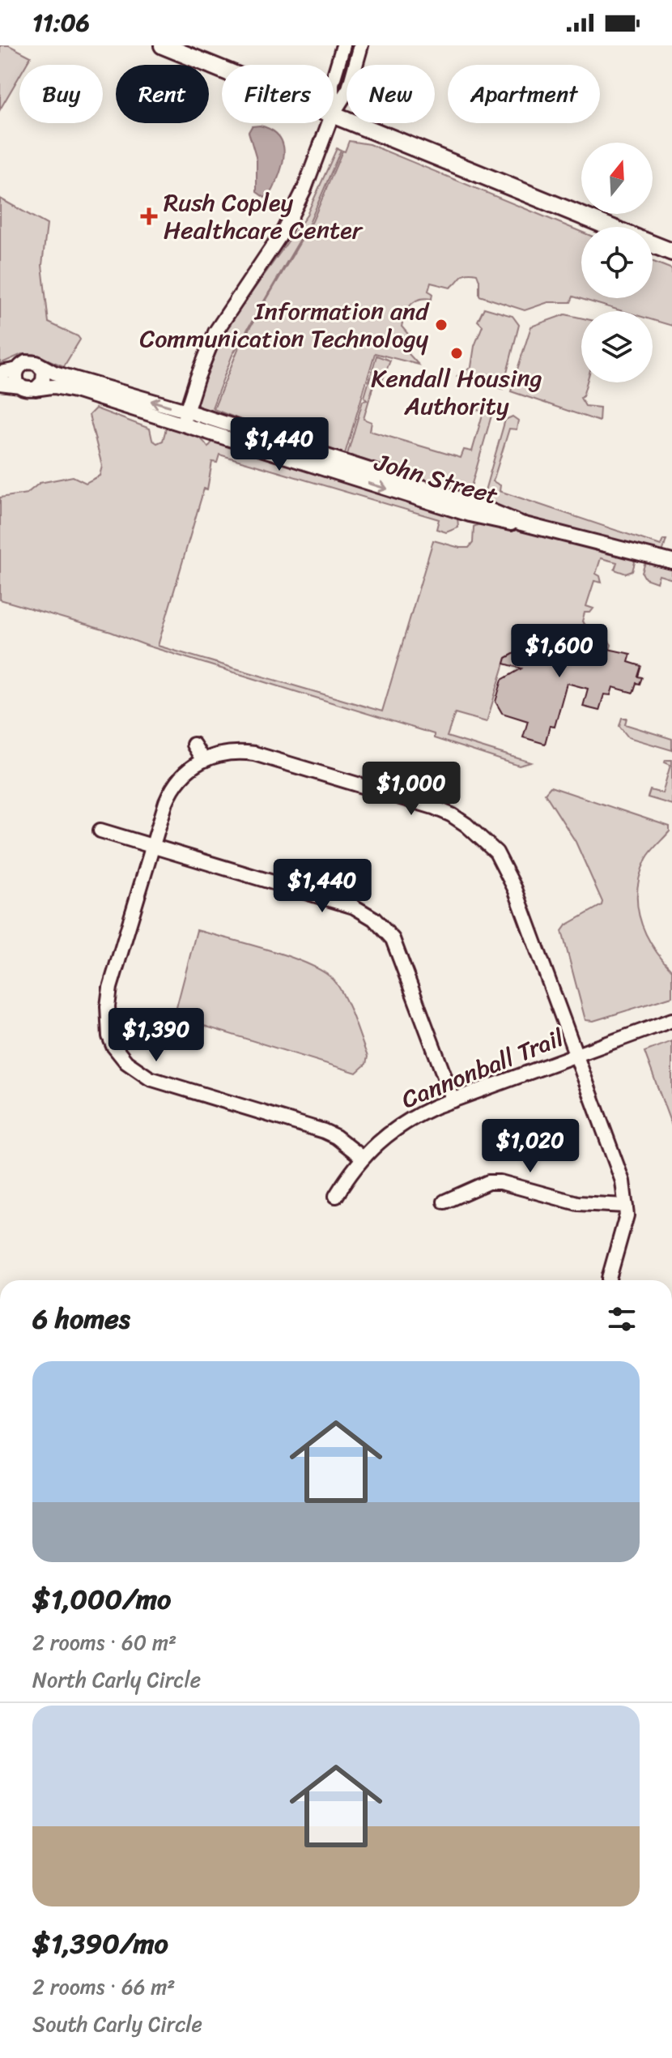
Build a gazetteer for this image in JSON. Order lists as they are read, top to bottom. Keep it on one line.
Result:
{"streets":{"street":["John Street","Cannonball Trail"]},"places":{"health":["Rush Copley Healthcare Center"],"other":["Information and Communication Technology","Kendall Housing Authority"]},"north":"top","page":{"status":"11:06","chip":["Buy","Rent","Filters","New","Apartment"],"price":["$1,440","$1,600","$1,000","$1,440","$1,390","$1,020"],"heading":"6 homes","list":[{"name":"$1,000/mo","note":"2 rooms · 60 m² · North Carly Circle"},{"name":"$1,390/mo","note":"2 rooms · 66 m² · South Carly Circle"}]}}
